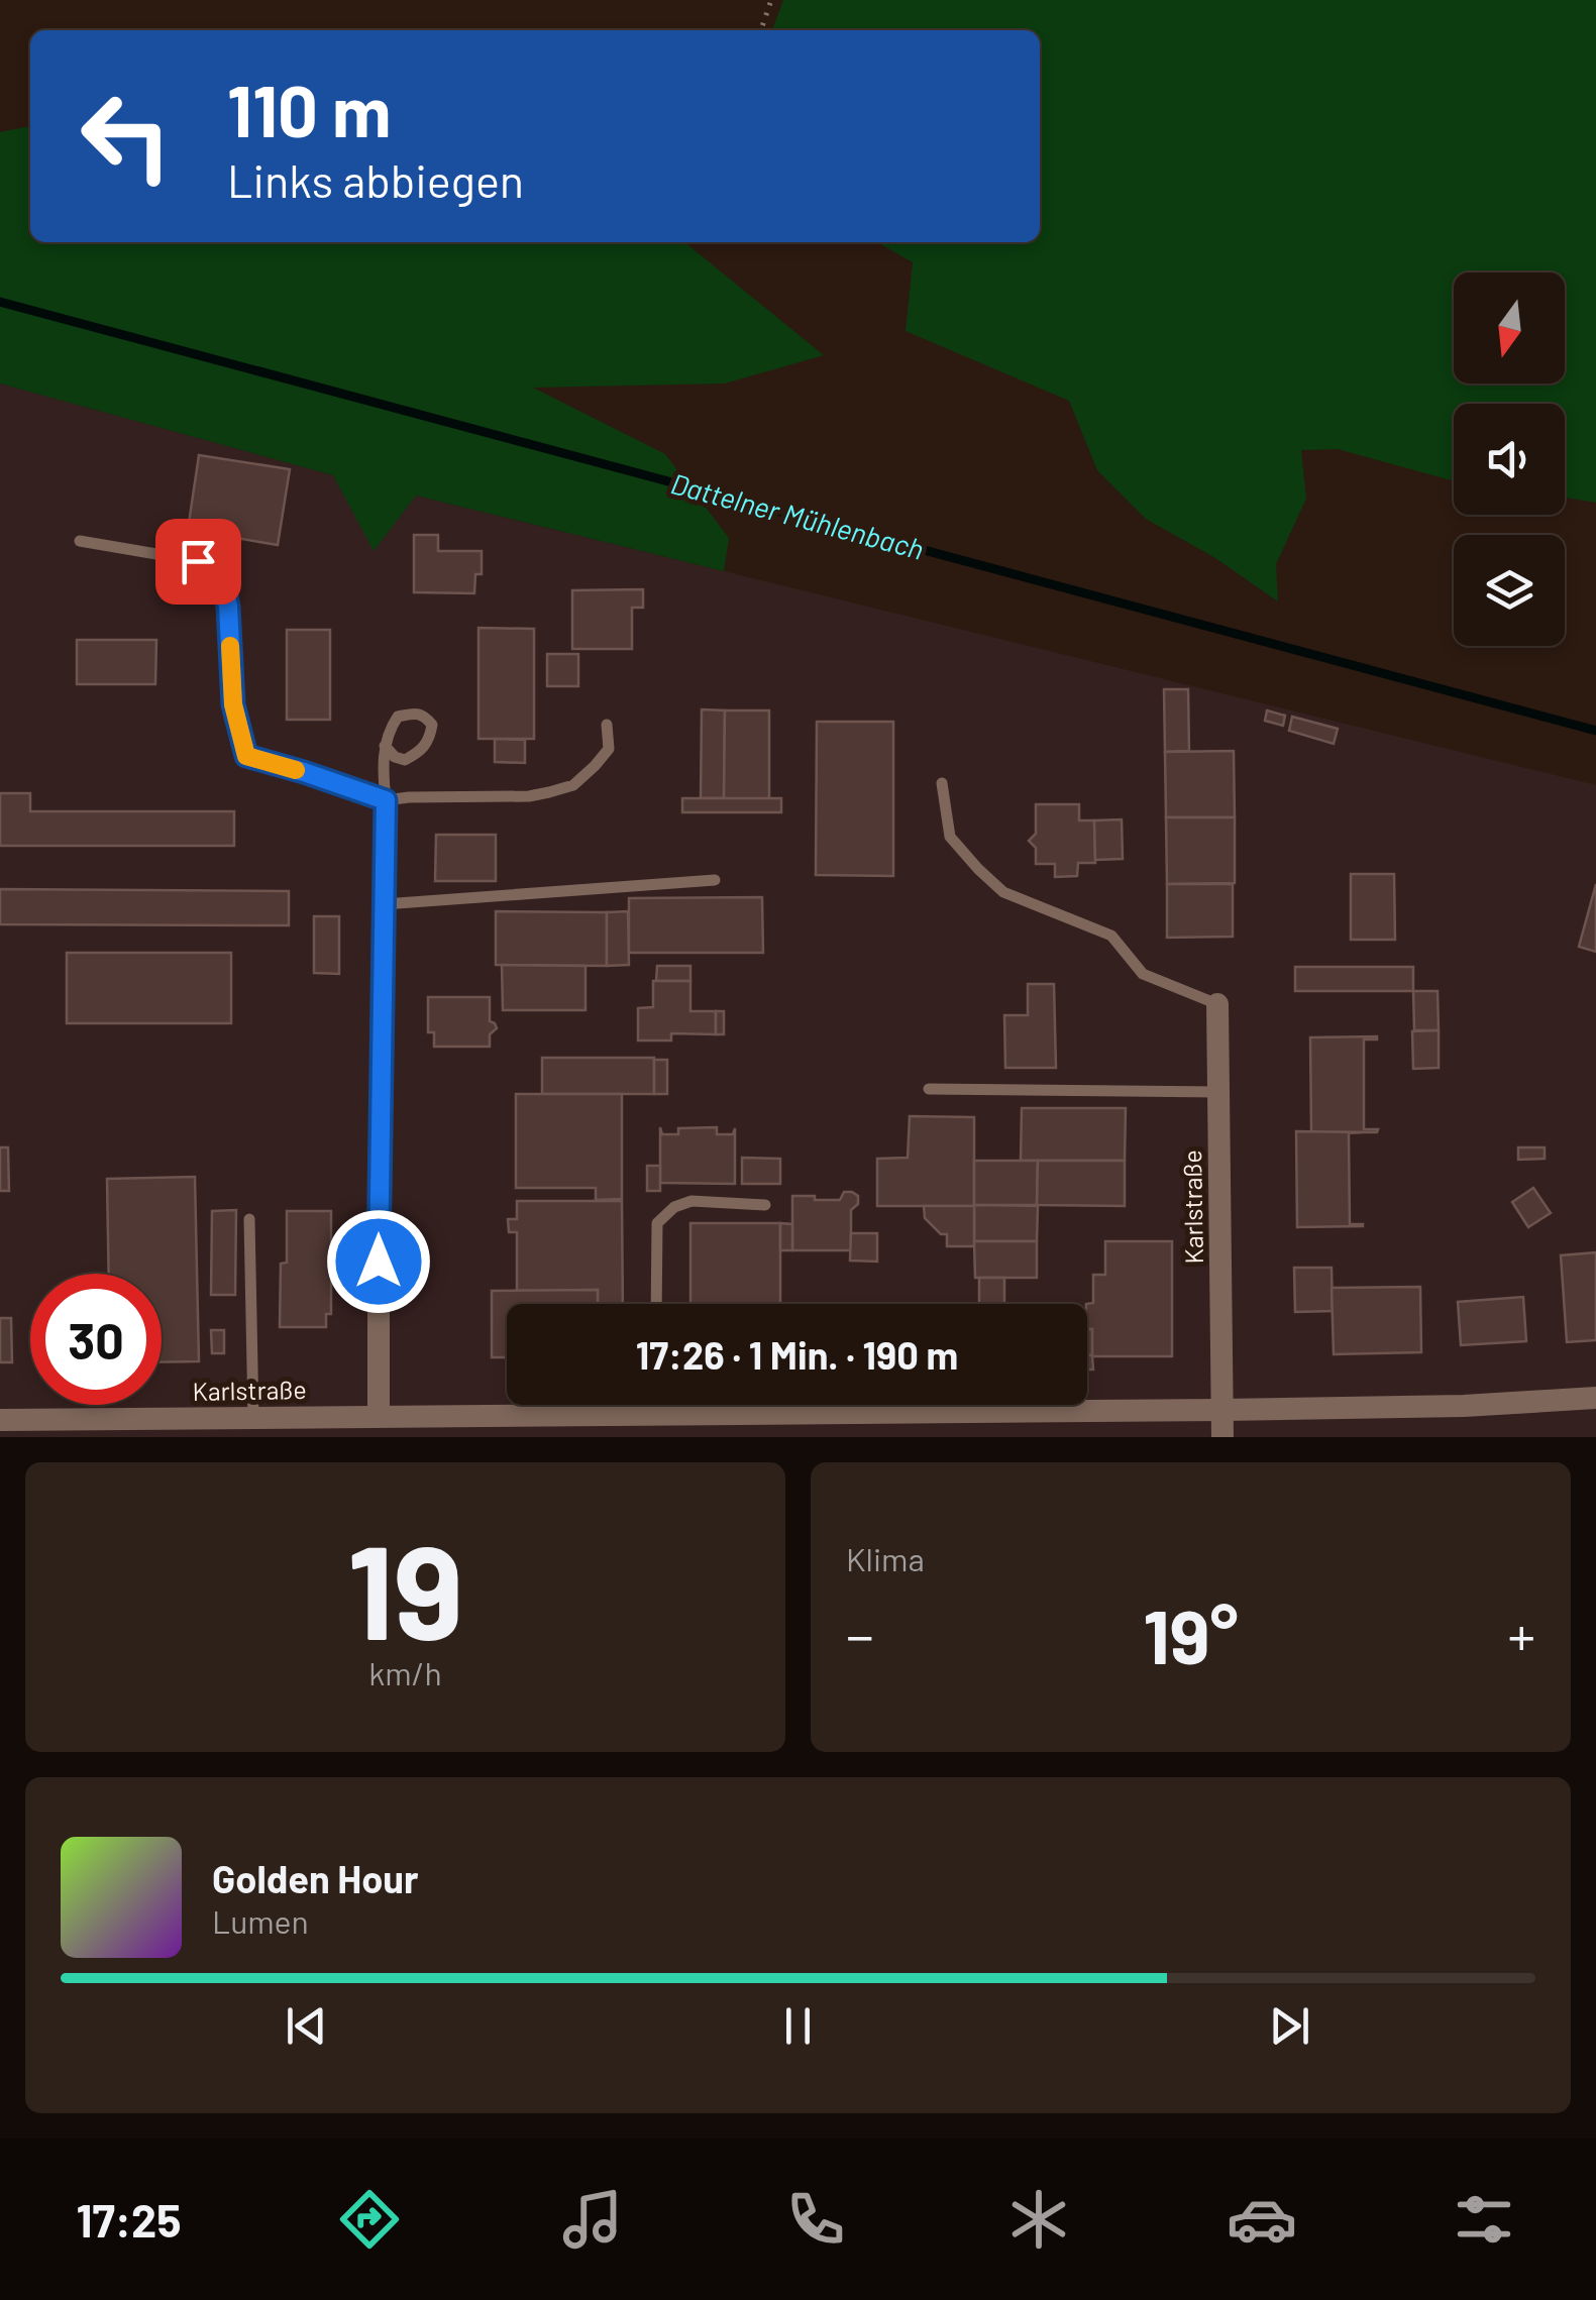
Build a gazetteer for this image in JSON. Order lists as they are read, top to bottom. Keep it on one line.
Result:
{"streets":{"street":["Karlstraße"]},"water":["Dattelner Mühlenbach"],"north":"bottom","page":{"turn":["110 m","Links abbiegen"],"limit":"30","trip":"17:26 · 1 Min. · 190 m","tile":[["19","km/h"],"Klima"],"heat":["−","19°","+"],"song":["Golden Hour","Lumen"],"tabs":"17:25"}}
